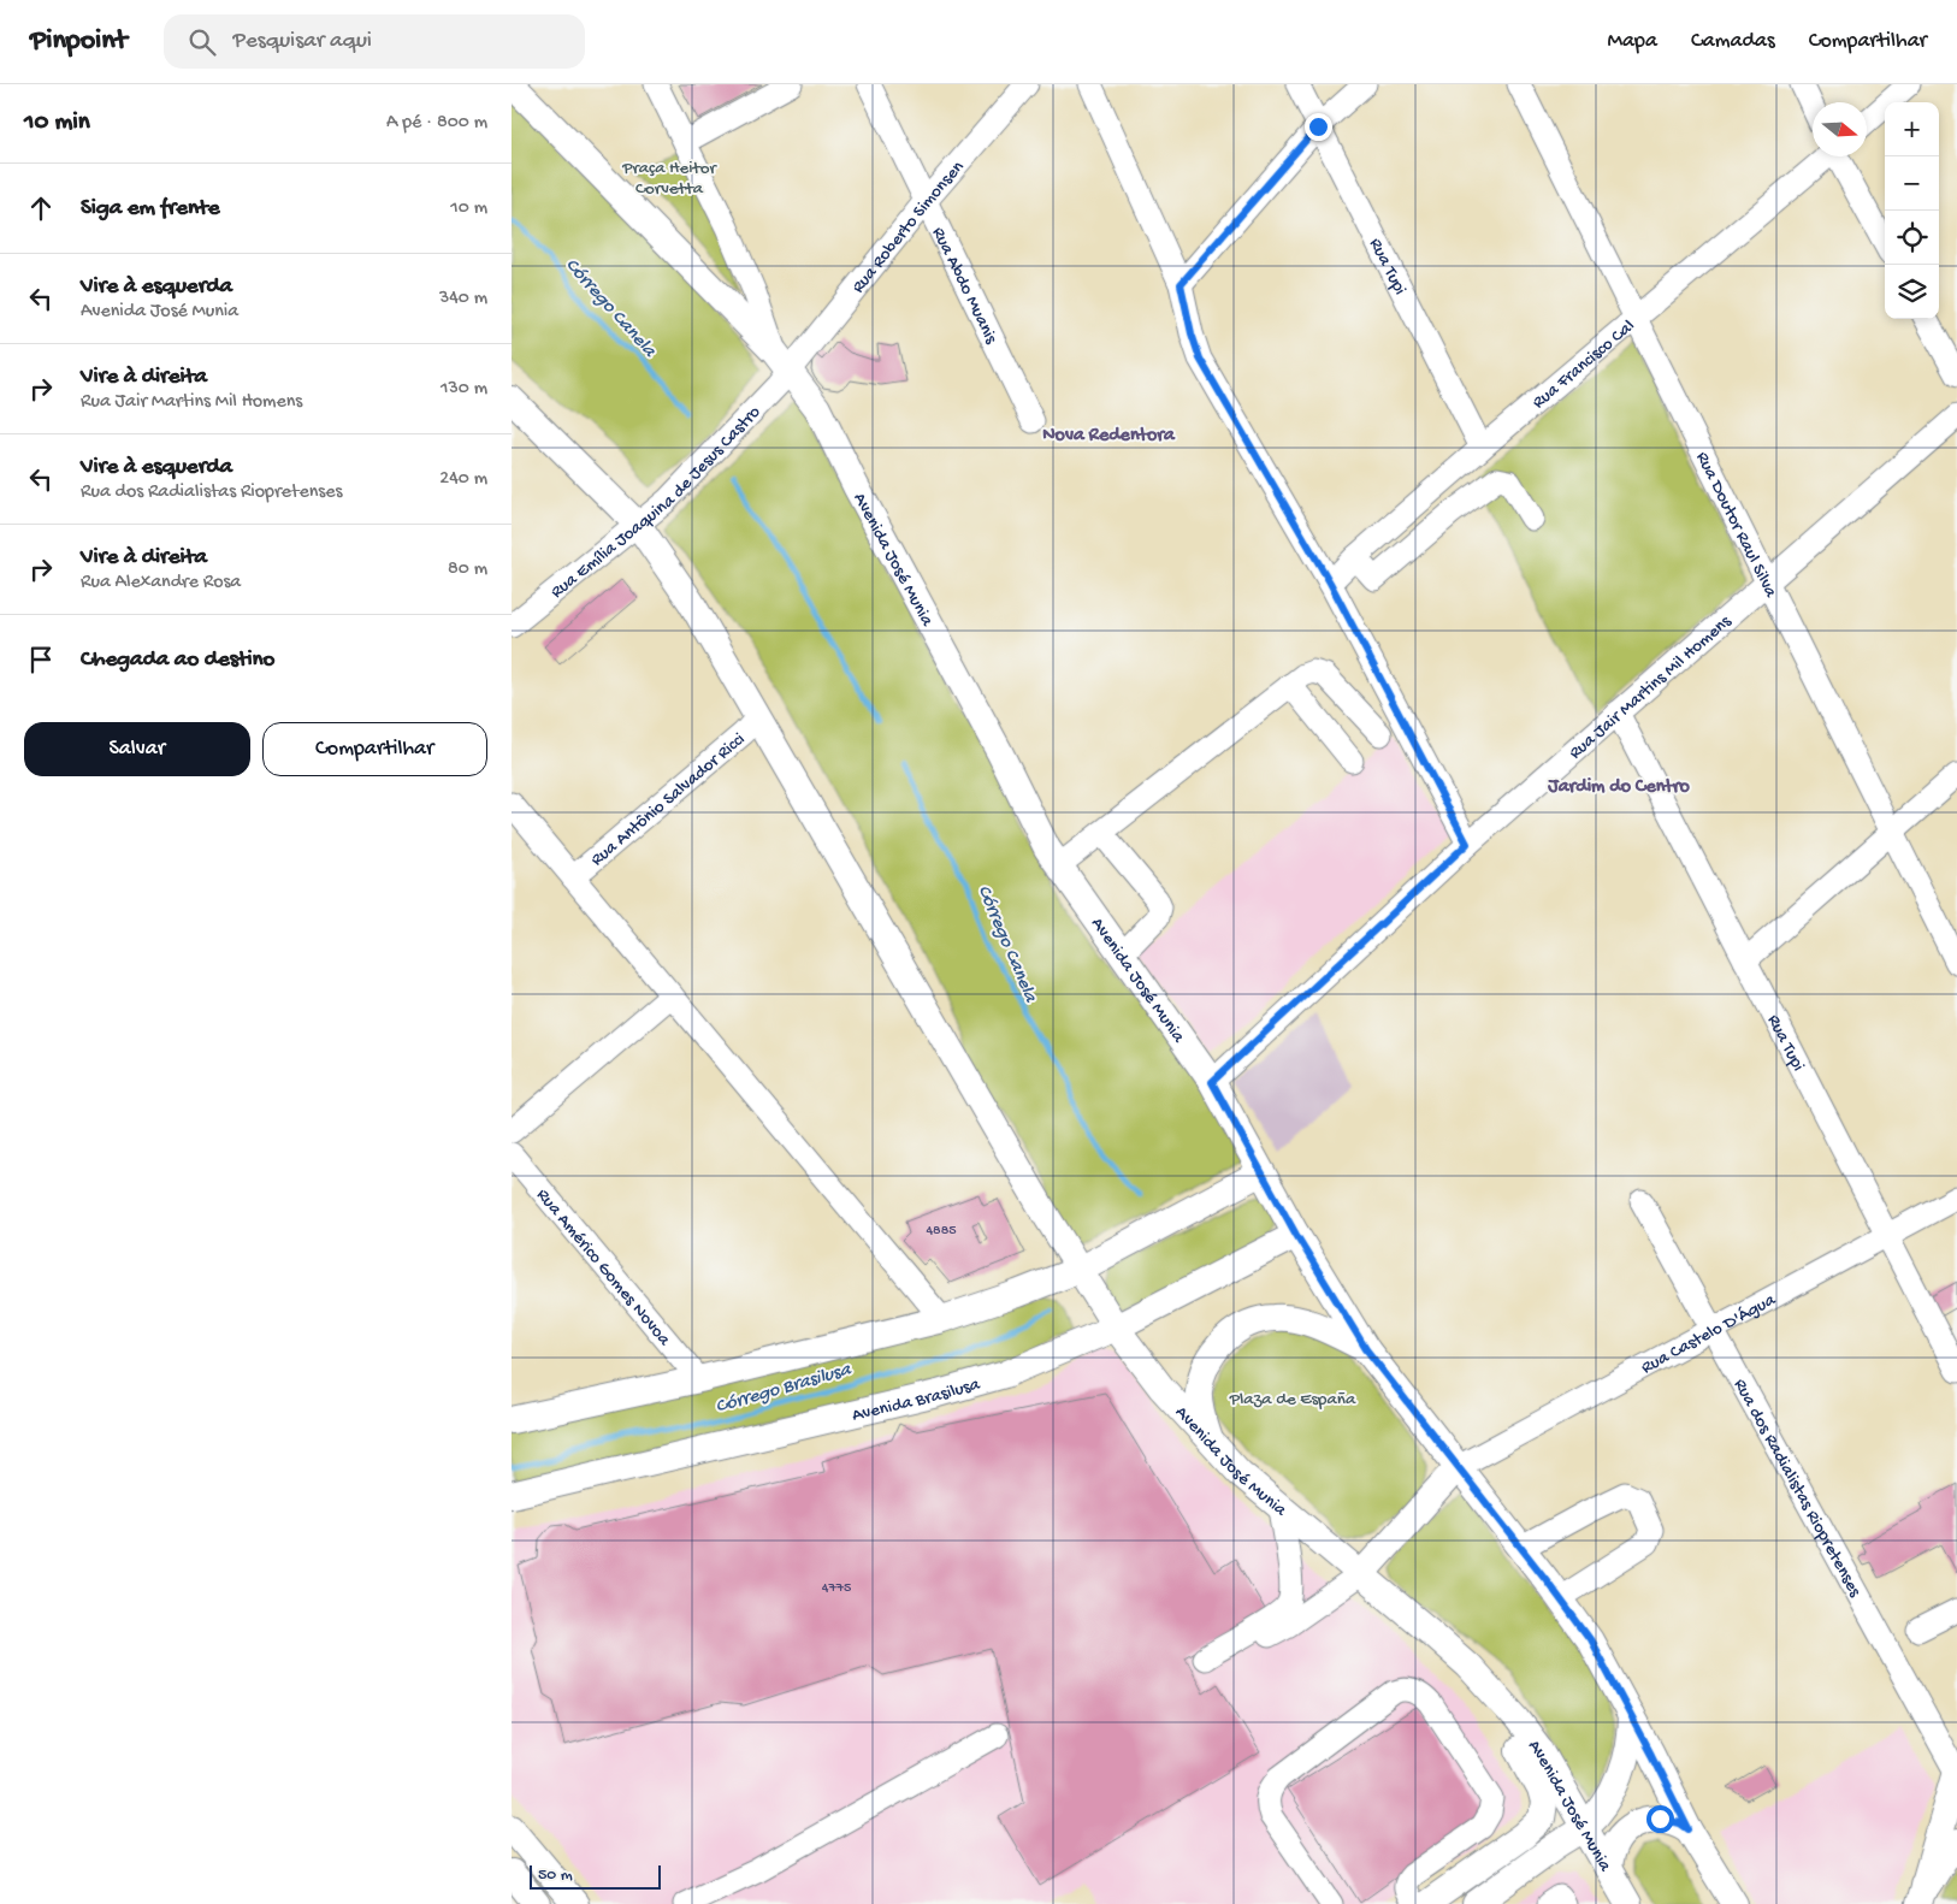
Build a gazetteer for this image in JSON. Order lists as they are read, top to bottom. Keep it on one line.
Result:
{"streets":{"main road":["Avenida José Munia","Avenida Brasilusa"],"street":["Rua Roberto Simonsen","Rua Tupi","Rua Abdo Muanis","Rua Francisco Cal","Rua Emília Joaquina de Jesus Castro","Rua Doutor Raul Silva","Rua Jair Martins Mil Homens","Rua Antônio Salvador Ricci","Rua Américo Gomes Novoa","Rua Castelo D'Água","Rua dos Radialistas Riopretenses"]},"crossings":[["Rua Roberto Simonsen","Rua Abdo Muanis"],["Rua Roberto Simonsen","Rua Emília Joaquina de Jesus Castro"],["Rua Roberto Simonsen","Avenida José Munia"],["Rua Tupi","Rua Francisco Cal"],["Rua Tupi","Rua Jair Martins Mil Homens"],["Rua Tupi","Rua Castelo D'Água"],["Rua Francisco Cal","Rua Doutor Raul Silva"],["Rua Emília Joaquina de Jesus Castro","Avenida José Munia"],["Rua Doutor Raul Silva","Rua Jair Martins Mil Homens"],["Avenida José Munia","Rua Jair Martins Mil Homens"],["Avenida José Munia","Rua Antônio Salvador Ricci"],["Avenida José Munia","Rua Castelo D'Água"],["Avenida José Munia","Avenida Brasilusa"],["Rua Castelo D'Água","Rua dos Radialistas Riopretenses"]],"districts":["Nova Redentora","Jardim do Centro"],"water":["Córrego Canela","Córrego Brasilusa"],"parks":["Praça Heitor Corvetta","Plaza de España"],"house_numbers":["4885","4775"],"scale_bar":"50 m","north":"right","page":{"header":"Pinpoint","search":"Pesquisar aqui","nav":["Mapa","Camadas","Compartilhar"],"heading":["10 min","A pé · 800 m"],"map_buttons":["+","−"],"list":[["Siga em frente","10 m"],["Vire à esquerda","Avenida José Munia","340 m"],["Vire à direita","Rua Jair Martins Mil Homens","130 m"],["Vire à esquerda","Rua dos Radialistas Riopretenses","240 m"],["Vire à direita","Rua Alexandre Rosa","80 m"],"Chegada ao destino"],"buttons":["Salvar","Compartilhar"],"scale":"50 m"}}
